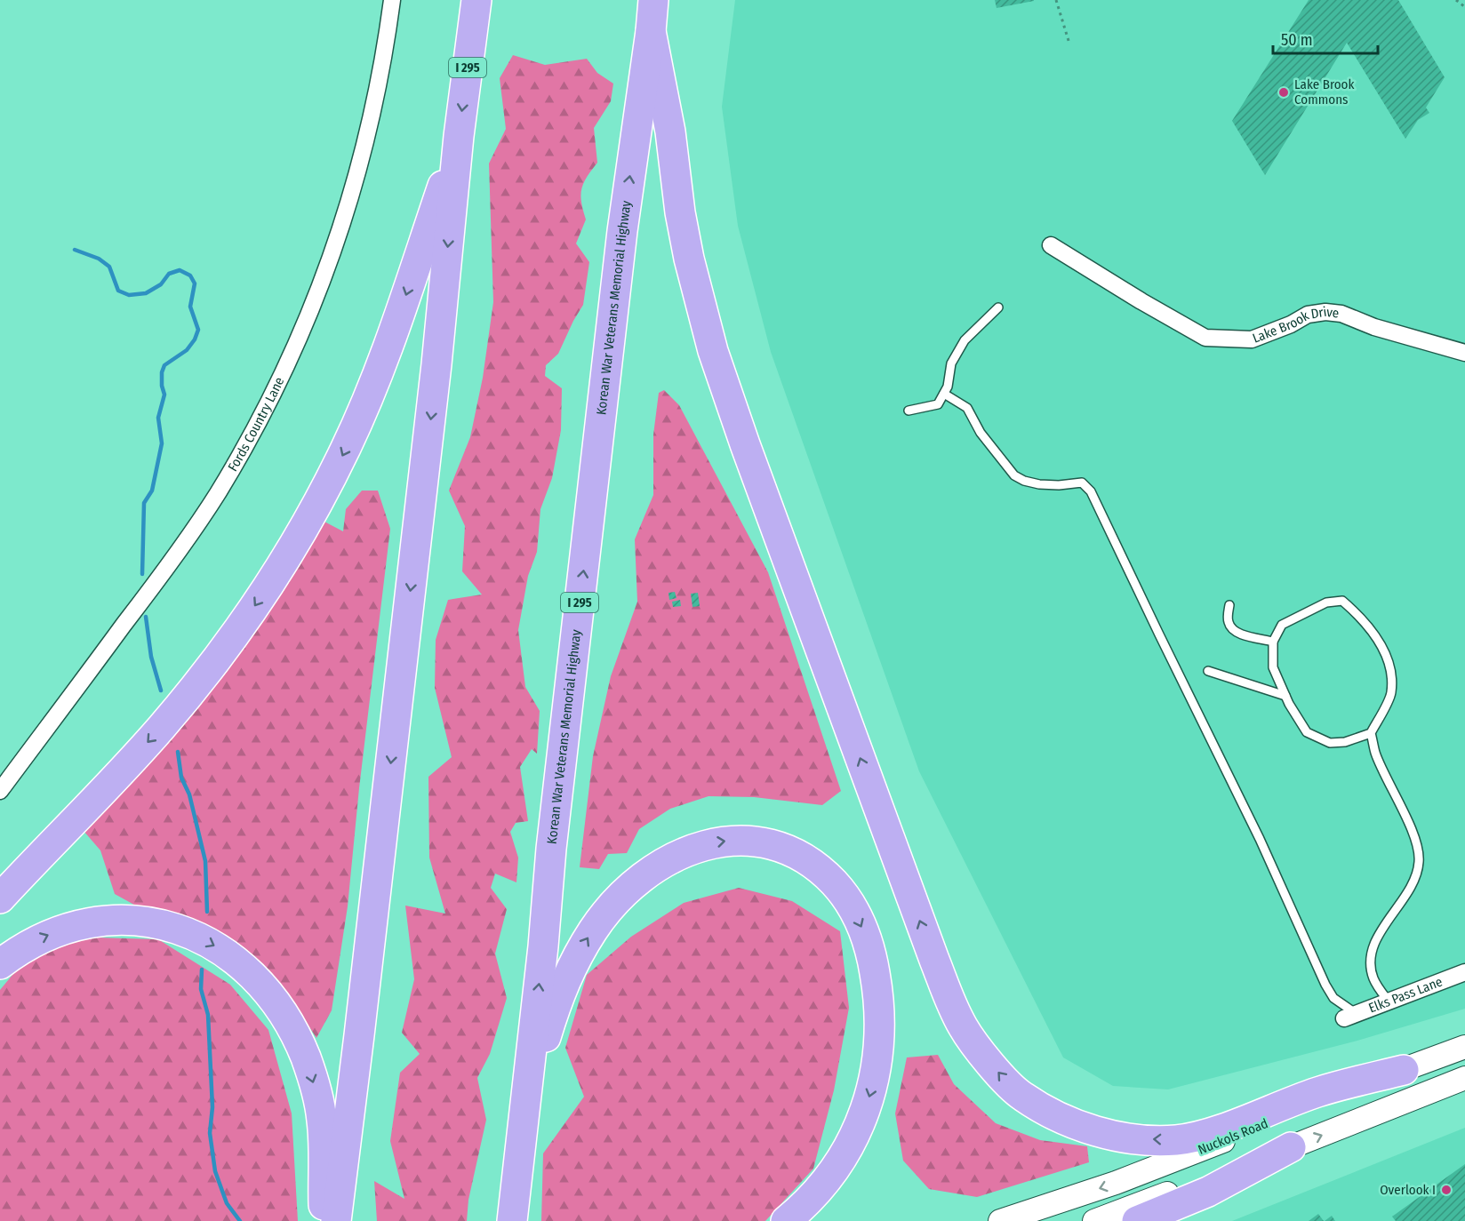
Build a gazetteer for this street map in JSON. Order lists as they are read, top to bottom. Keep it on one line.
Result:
{"streets":{"highway":["I 295","Korean War Veterans Memorial Highway"],"main road":["Nuckols Road"],"street":["Lake Brook Drive","Fords Country Lane","Elks Pass Lane"]},"places":["Lake Brook Commons","Overlook I"],"scale_bar":"50 m"}
